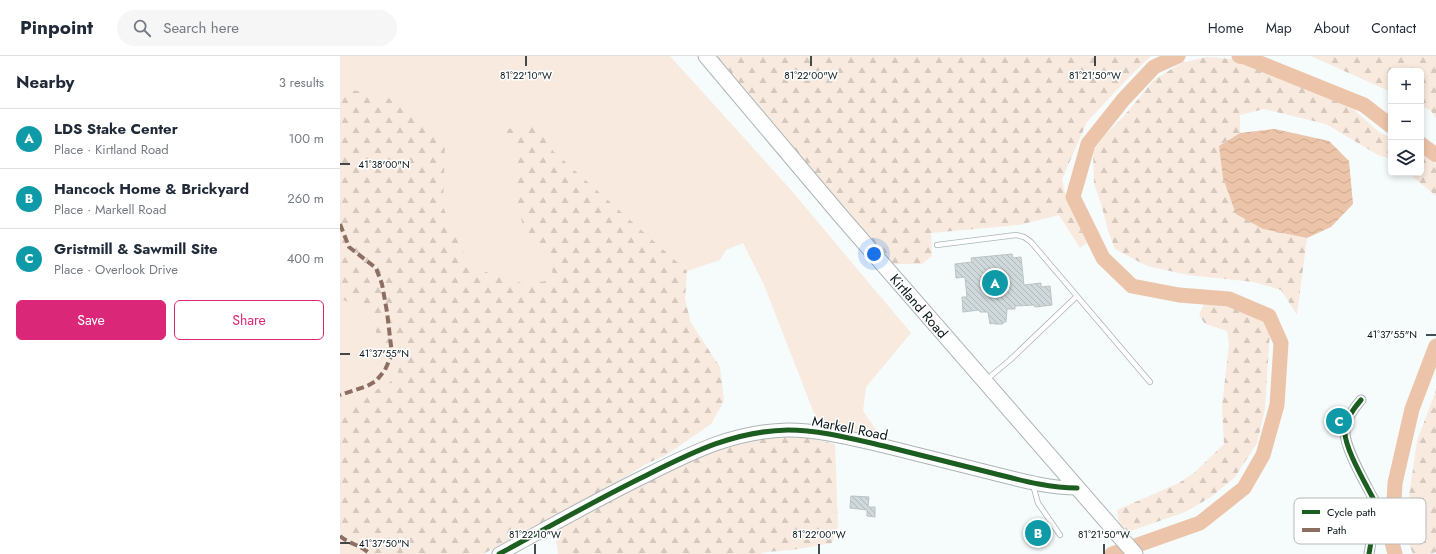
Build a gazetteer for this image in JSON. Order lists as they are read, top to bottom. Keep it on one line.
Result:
{"streets":{"main road":["Kirtland Road"],"street":["Markell Road"]},"crossings":[["Kirtland Road","Markell Road"]],"legend":["Cycle path","Path"],"page":{"header":"Pinpoint","search":"Search here","nav":["Home","Map","About","Contact"],"heading":["Nearby","3 results"],"map_buttons":["+","−"],"list":[{"mark":"A","name":"LDS Stake Center","note":"Place · Kirtland Road","value":"100 m"},{"mark":"B","name":"Hancock Home & Brickyard","note":"Place · Markell Road","value":"260 m"},{"mark":"C","name":"Gristmill & Sawmill Site","note":"Place · Overlook Drive","value":"400 m"}],"pins":["A","C","B"],"buttons":["Save","Share"]},"coordinates":["81°22'10\"W","81°22'00\"W","81°21'50\"W","41°38'00\"N","41°37'55\"N","41°37'50\"N"]}
